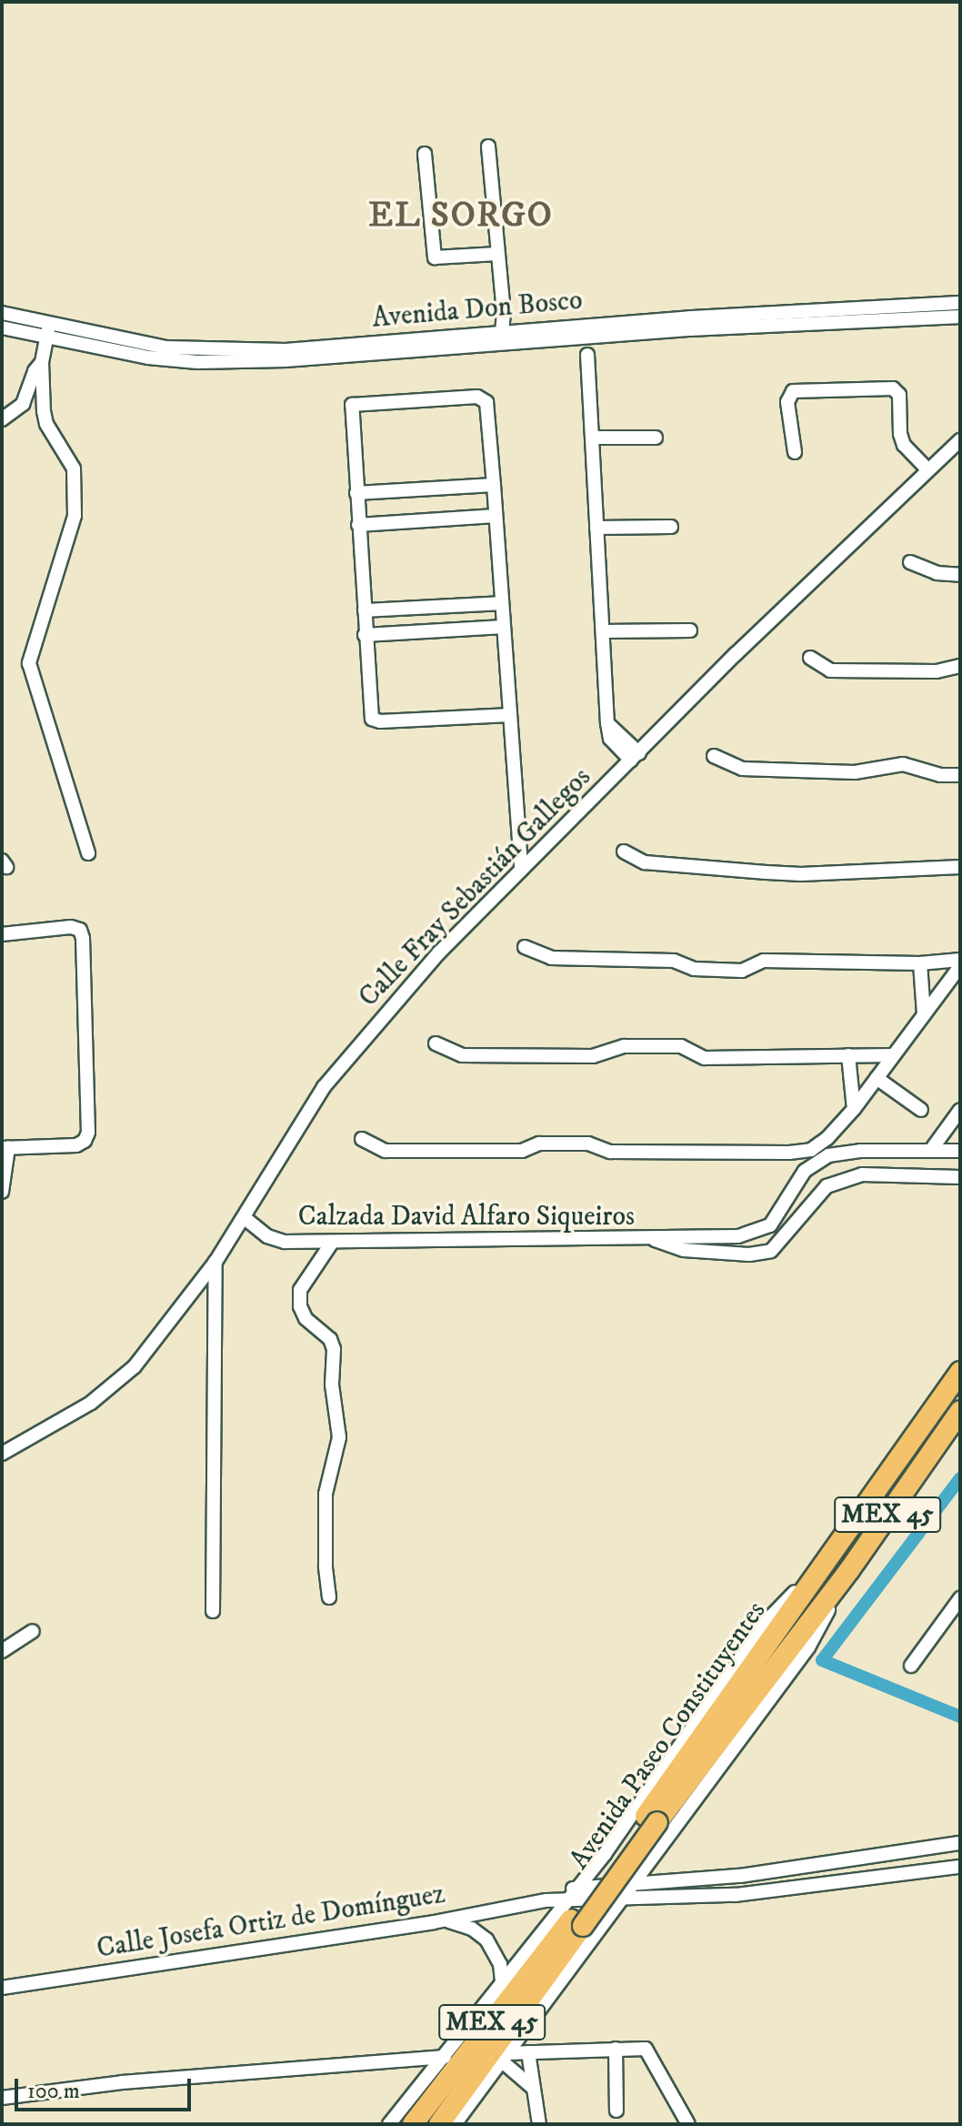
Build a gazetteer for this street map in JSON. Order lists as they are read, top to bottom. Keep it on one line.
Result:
{"streets":{"highway":["MEX 45","Avenida Paseo Constituyentes"],"street":["Avenida Don Bosco","Calle Fray Sebastián Gallegos","Calzada David Alfaro Siqueiros","Calle Josefa Ortiz de Domínguez"]},"crossings":[["Calle Fray Sebastián Gallegos","Calzada David Alfaro Siqueiros"]],"districts":["EL SORGO"],"scale_bar":"100 m"}
